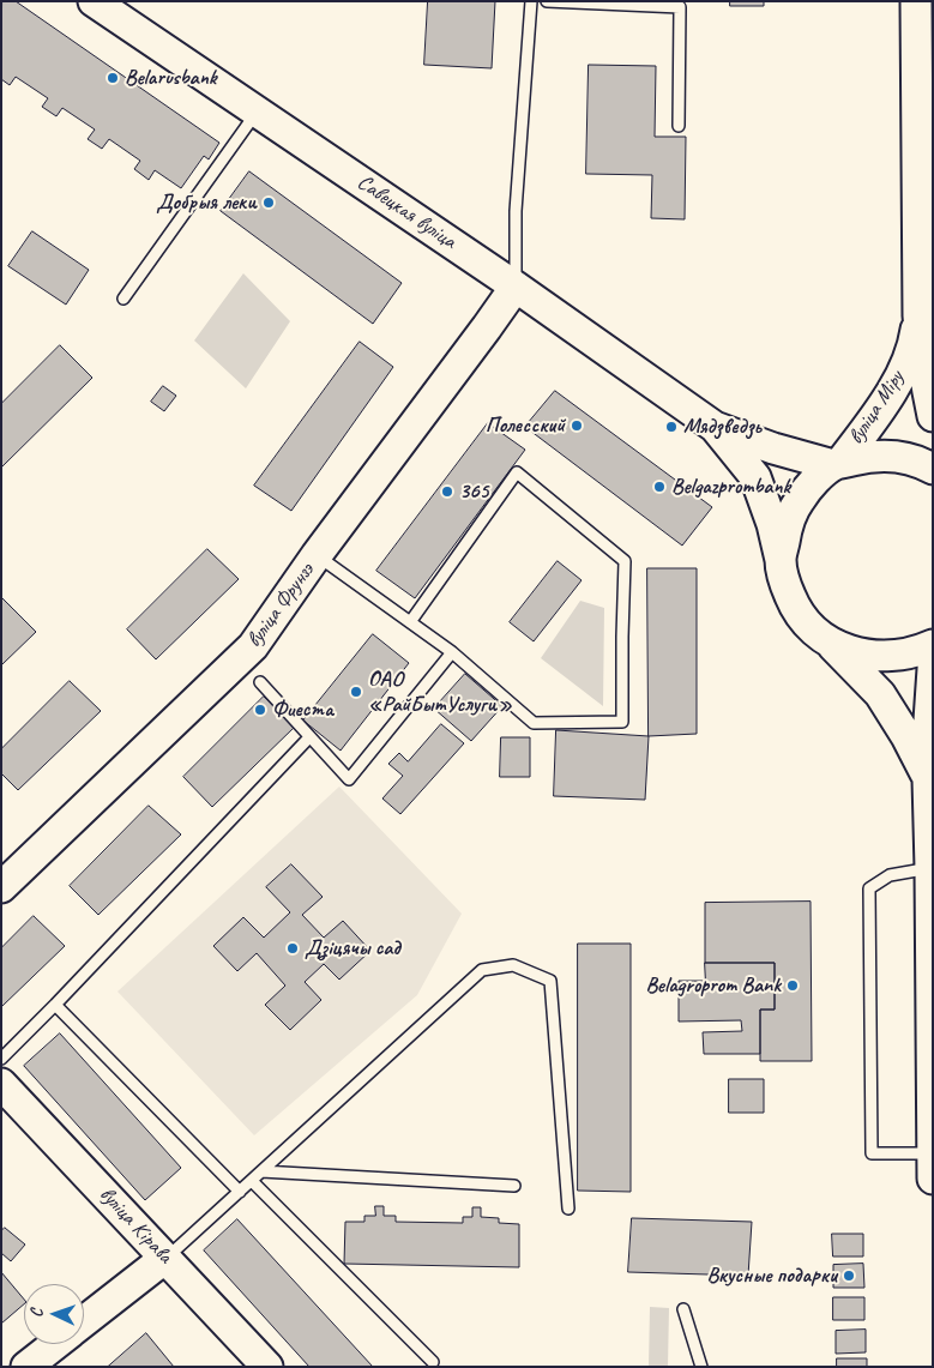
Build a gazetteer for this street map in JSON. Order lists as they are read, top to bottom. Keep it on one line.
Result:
{"streets":{"main road":["Савецкая вуліца","вуліца Міру","вуліца Фрунзэ","вуліца Кірава"]},"crossings":[["Савецкая вуліца","вуліца Міру"],["Савецкая вуліца","вуліца Фрунзэ"]],"places":["Belarusbank","Добрыя леки","Полесский","Мядзведзь","Belgazprombank","365","ОАО «РайБытУслуги»","Фиеста","Дзіцячы сад","Belagroprom Bank","Вкусные подарки"],"north":"left"}
